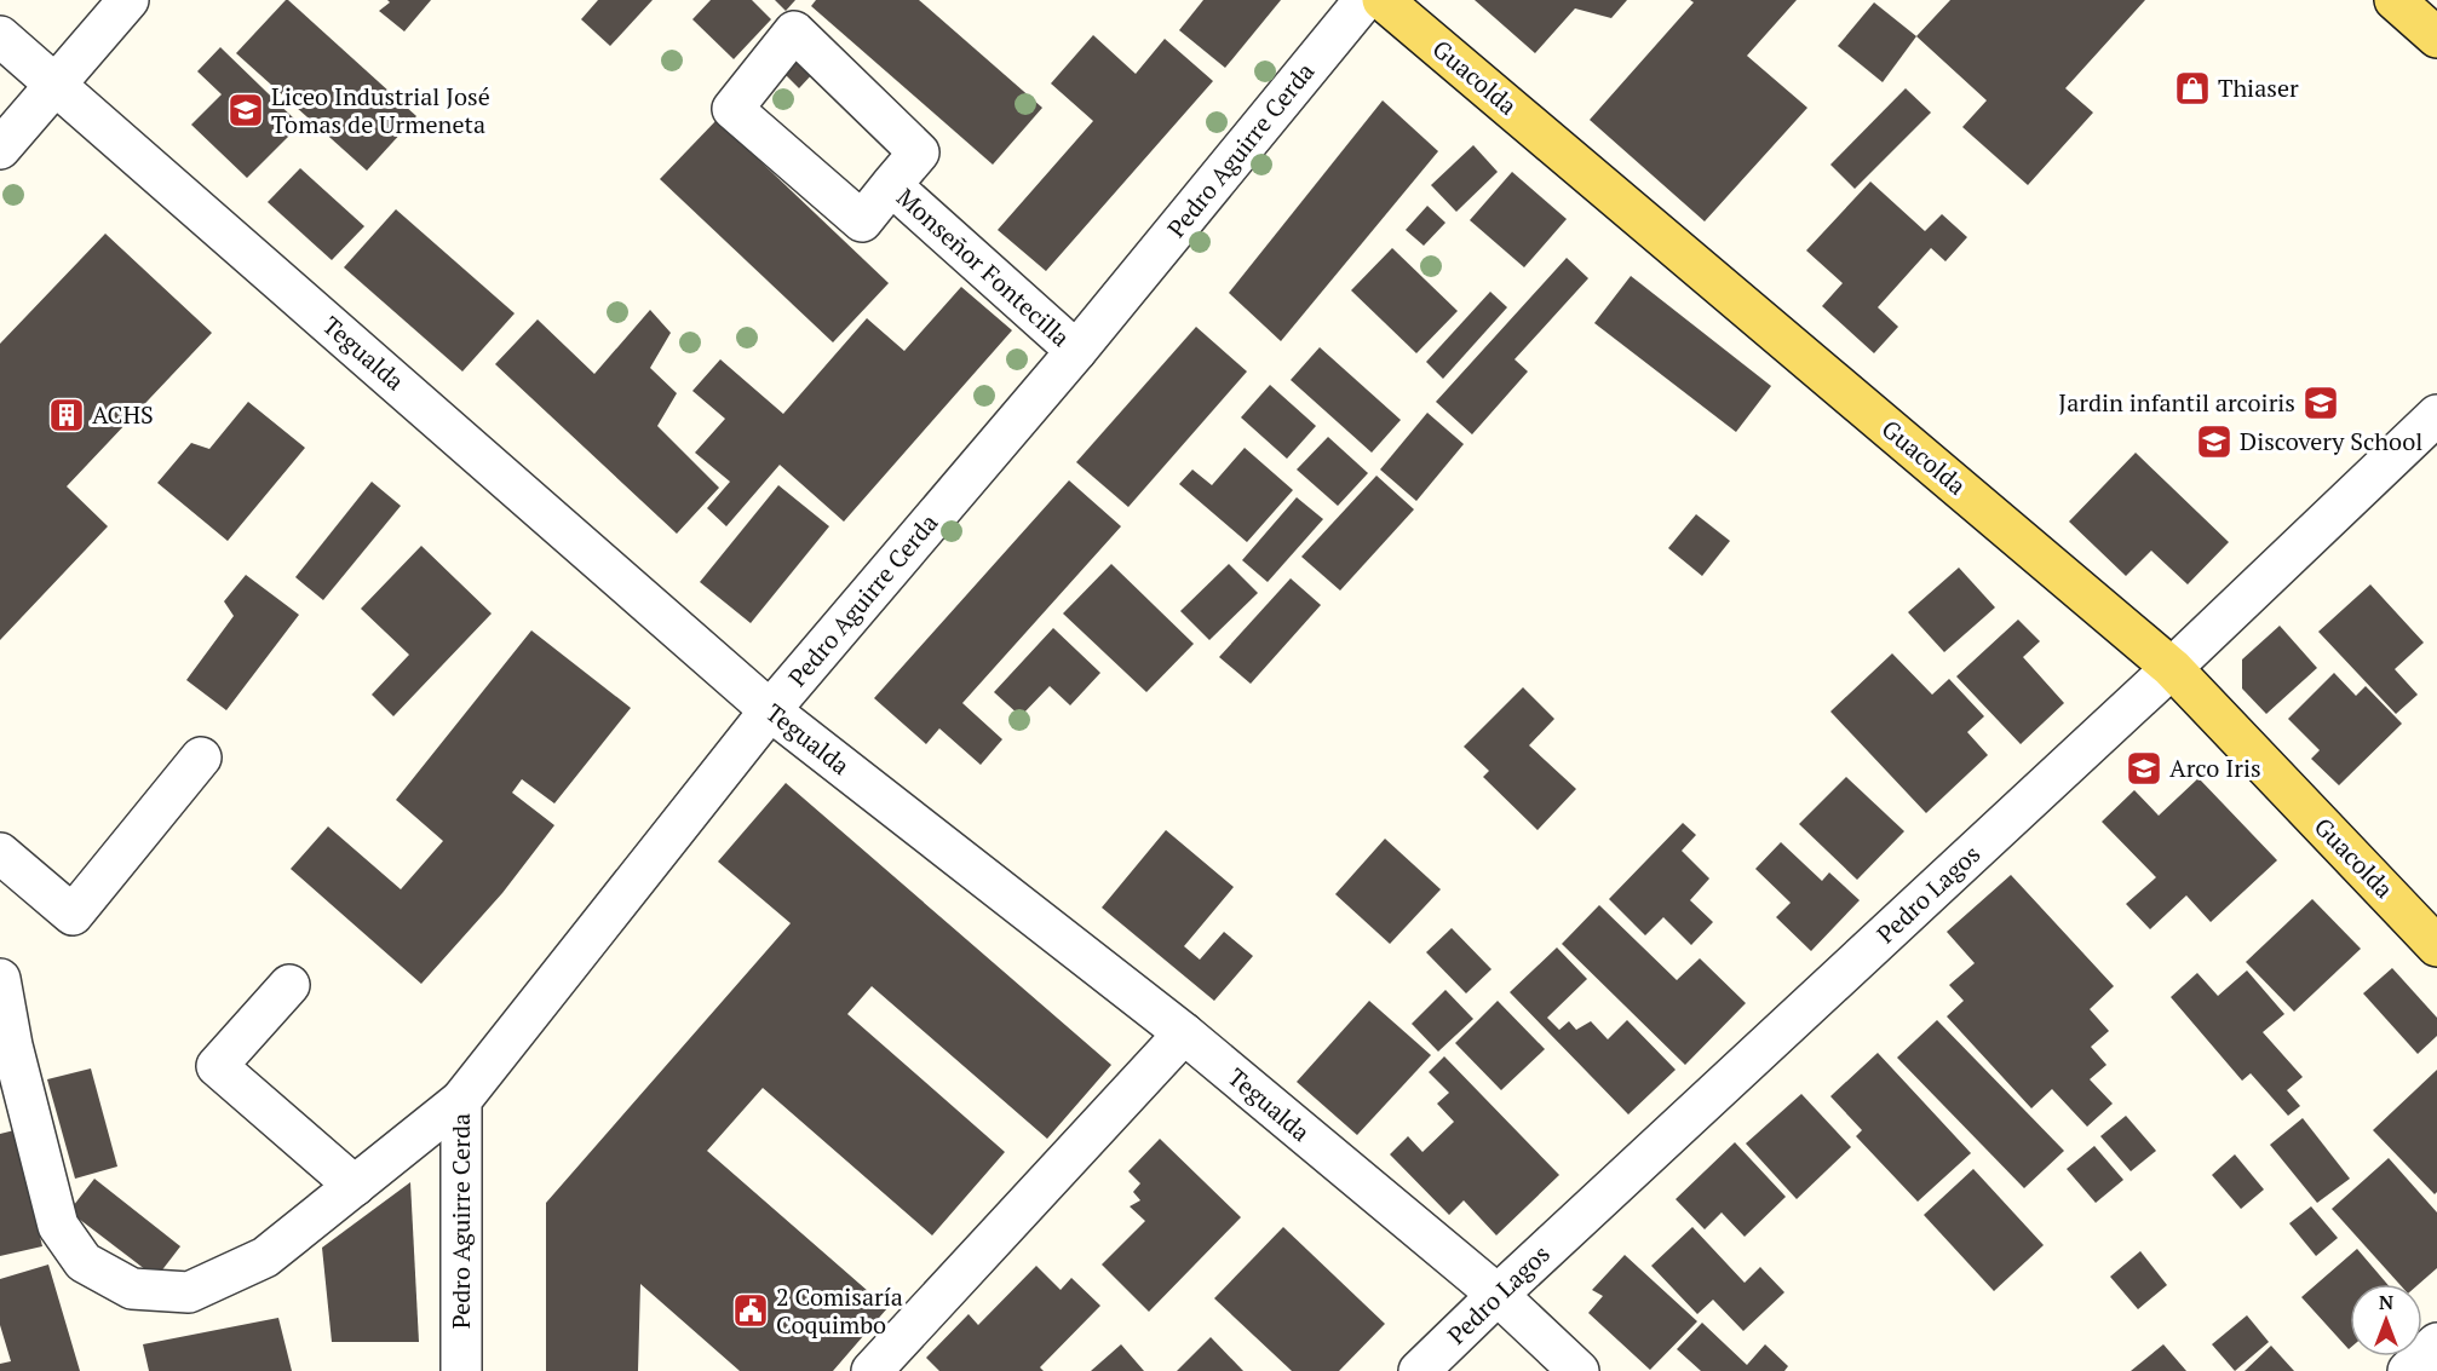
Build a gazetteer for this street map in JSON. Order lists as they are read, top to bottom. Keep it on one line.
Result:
{"streets":{"main road":["Guacolda"],"street":["Pedro Aguirre Cerda","Monseñor Fontecilla","Tegualda","Pedro Lagos"]},"crossings":[["Guacolda","Pedro Lagos"],["Pedro Aguirre Cerda","Monseñor Fontecilla"],["Pedro Aguirre Cerda","Tegualda"],["Tegualda","Pedro Lagos"]],"places":{"shop":["Thiaser"],"school or university":["Liceo Industrial José Tomas de Urmeneta","Jardin infantil arcoiris","Discovery School","Arco Iris"],"building":["ACHS"],"public building":["2 Comisaría Coquimbo"]},"north":"top"}
